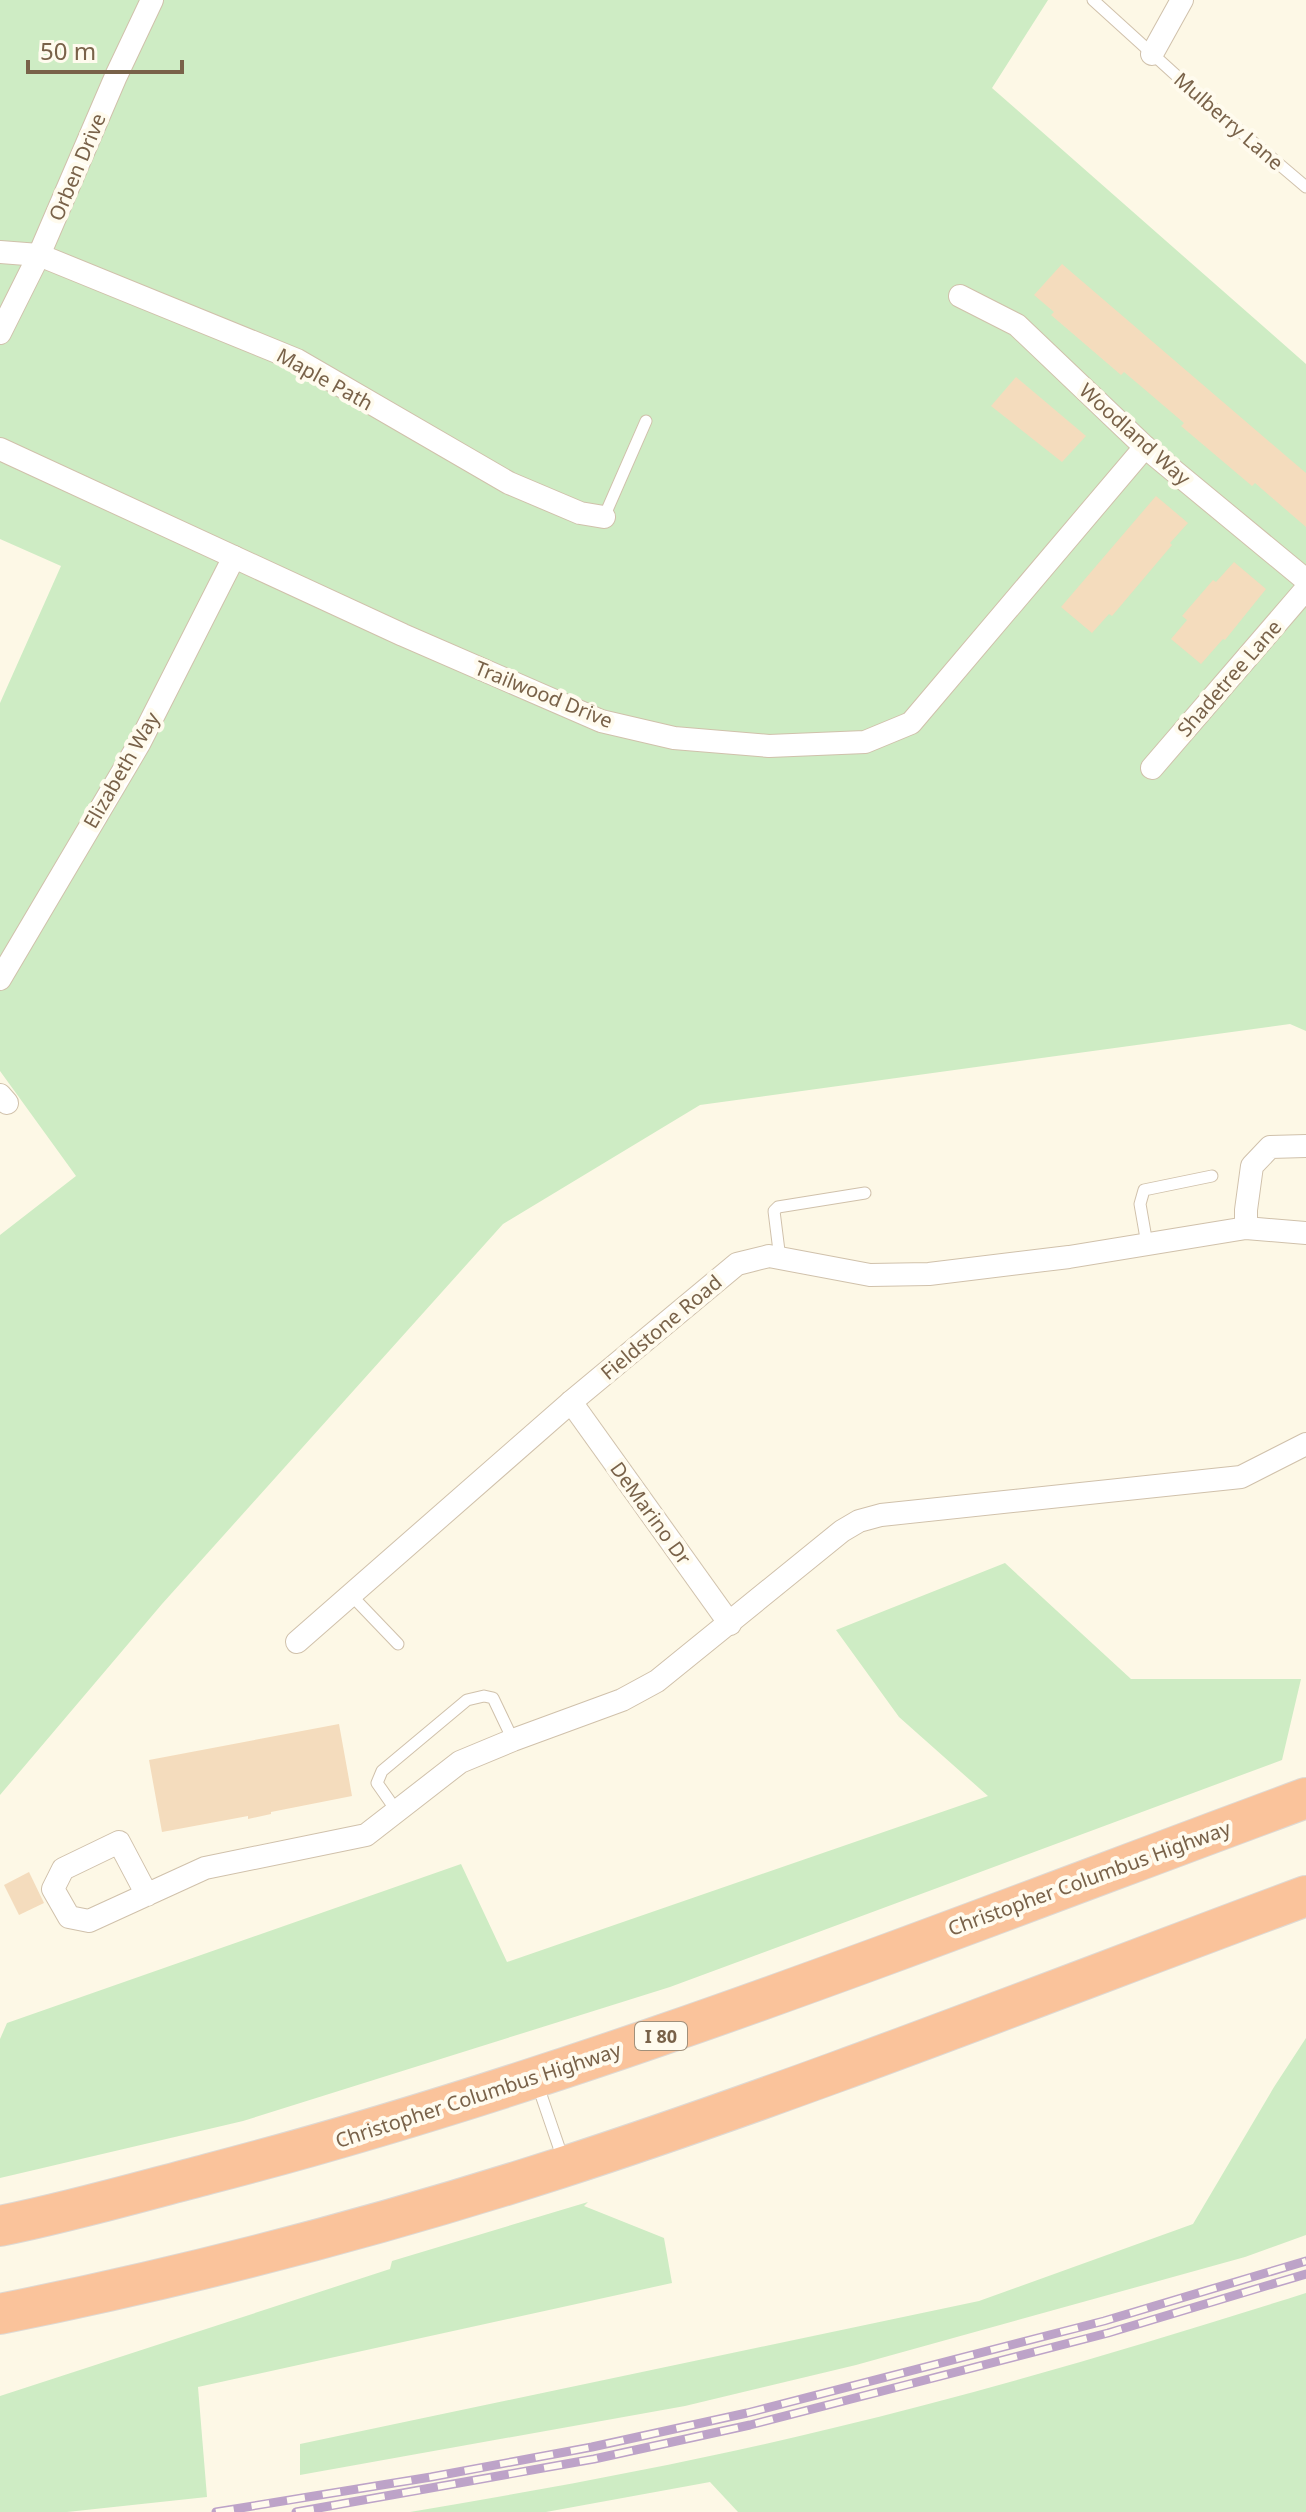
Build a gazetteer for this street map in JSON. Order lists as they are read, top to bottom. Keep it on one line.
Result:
{"streets":{"highway":["Christopher Columbus Highway","I 80"],"street":["Orben Drive","Maple Path","Woodland Way","Shadetree Lane","Trailwood Drive","Elizabeth Way","Fieldstone Road","DeMarino Dr"],"lane":["Mulberry Lane"]},"crossings":[["Orben Drive","Maple Path"],["Woodland Way","Trailwood Drive"],["Trailwood Drive","Elizabeth Way"],["Fieldstone Road","DeMarino Dr"]],"scale_bar":"50 m"}
